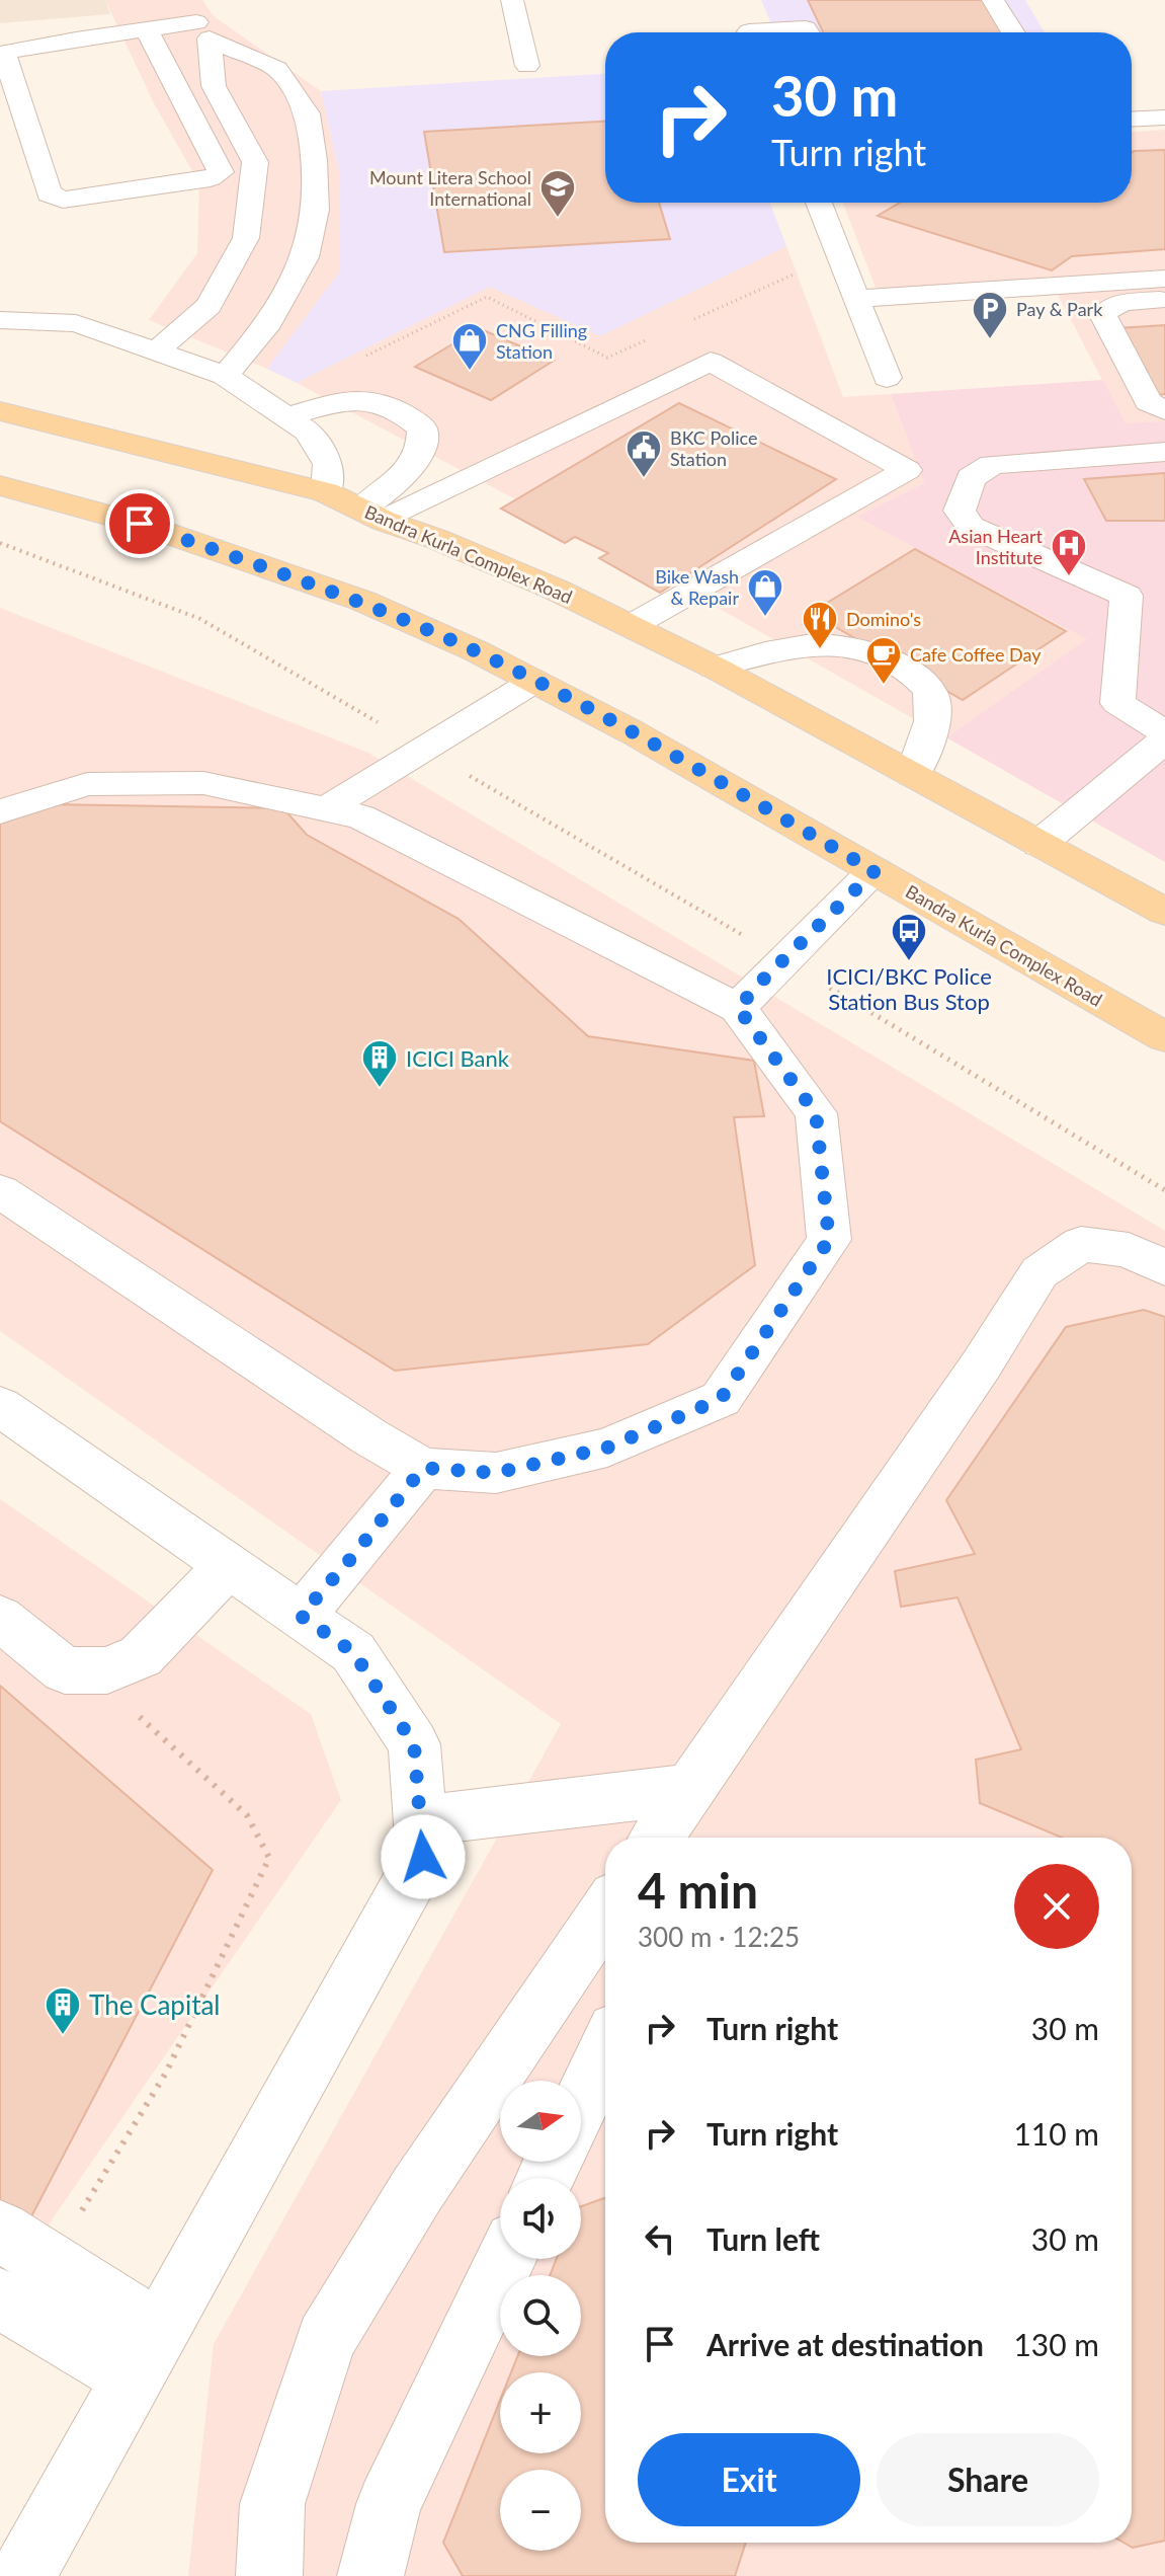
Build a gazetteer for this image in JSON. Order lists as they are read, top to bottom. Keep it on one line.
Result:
{"streets":{"main road":["Bandra Kurla Complex Road"]},"places":{"school or university":["Mount Litera School International"],"parking":["Pay & Park"],"shop":["CNG Filling Station","Bike Wash & Repair"],"public building":["BKC Police Station"],"hospital":["Asian Heart Institute"],"restaurant":["Domino's"],"cafe":["Cafe Coffee Day"],"bus stop":["ICICI/BKC Police Station Bus Stop"],"building":["ICICI Bank","The Capital"]},"north":"right","page":{"turn":["30 m","Turn right"],"heading":["4 min","300 m · 12:25"],"list":[{"name":"Turn right","value":"30 m"},{"name":"Turn right","value":"110 m"},{"name":"Turn left","value":"30 m"},{"name":"Arrive at destination","value":"130 m"}],"map_buttons":["+","−"],"buttons":["Exit","Share"]}}
